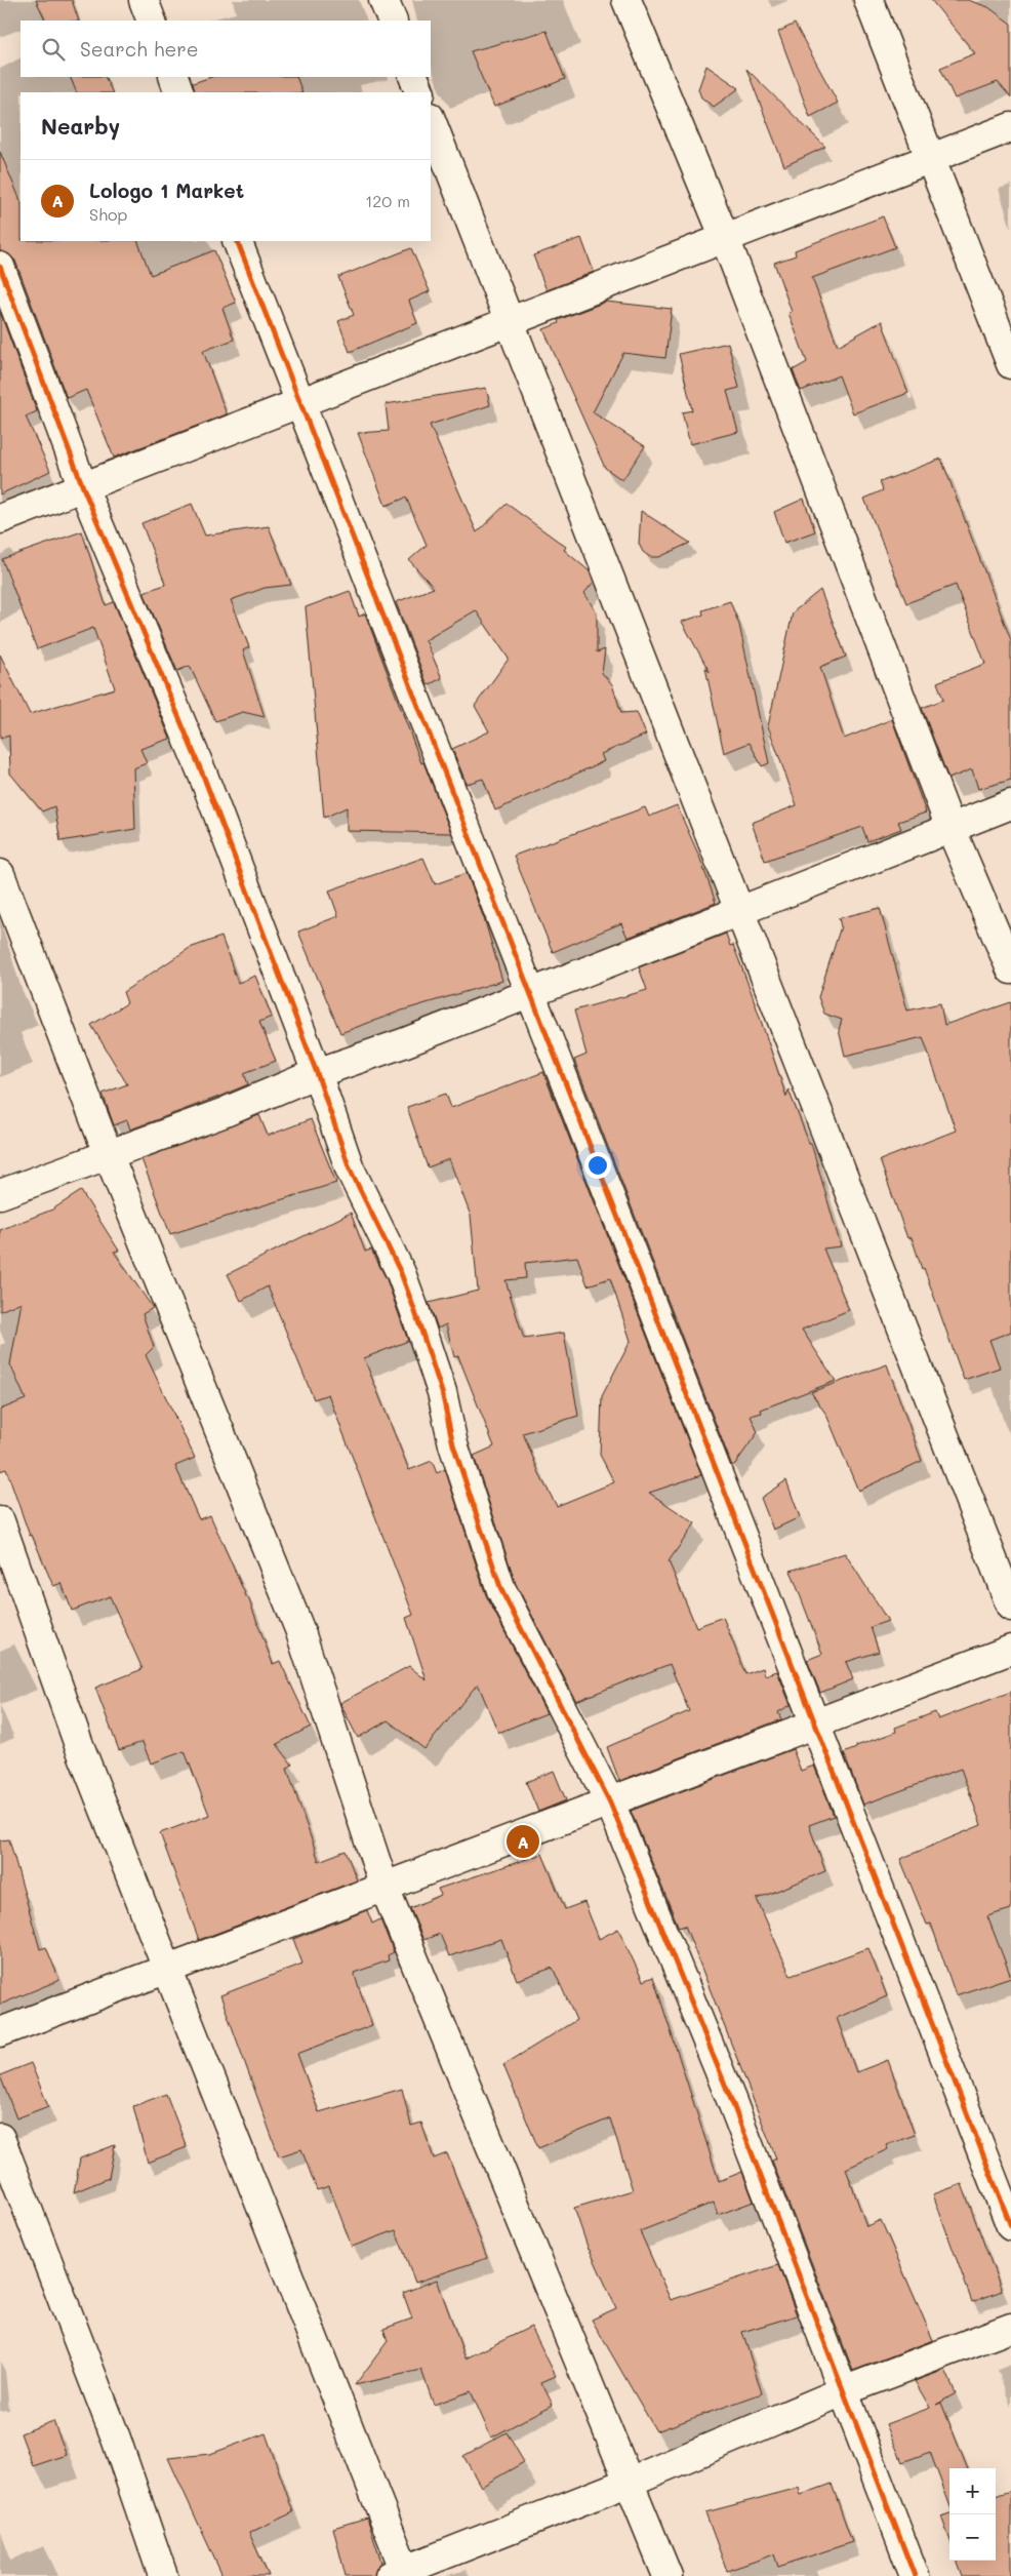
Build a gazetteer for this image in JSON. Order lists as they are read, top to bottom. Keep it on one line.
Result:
{"page":{"search":"Search here","heading":"Nearby","list":[{"mark":"A","name":"Lologo 1 Market","note":"Shop","value":"120 m"}],"pins":"A","map_buttons":["+","−"]}}
